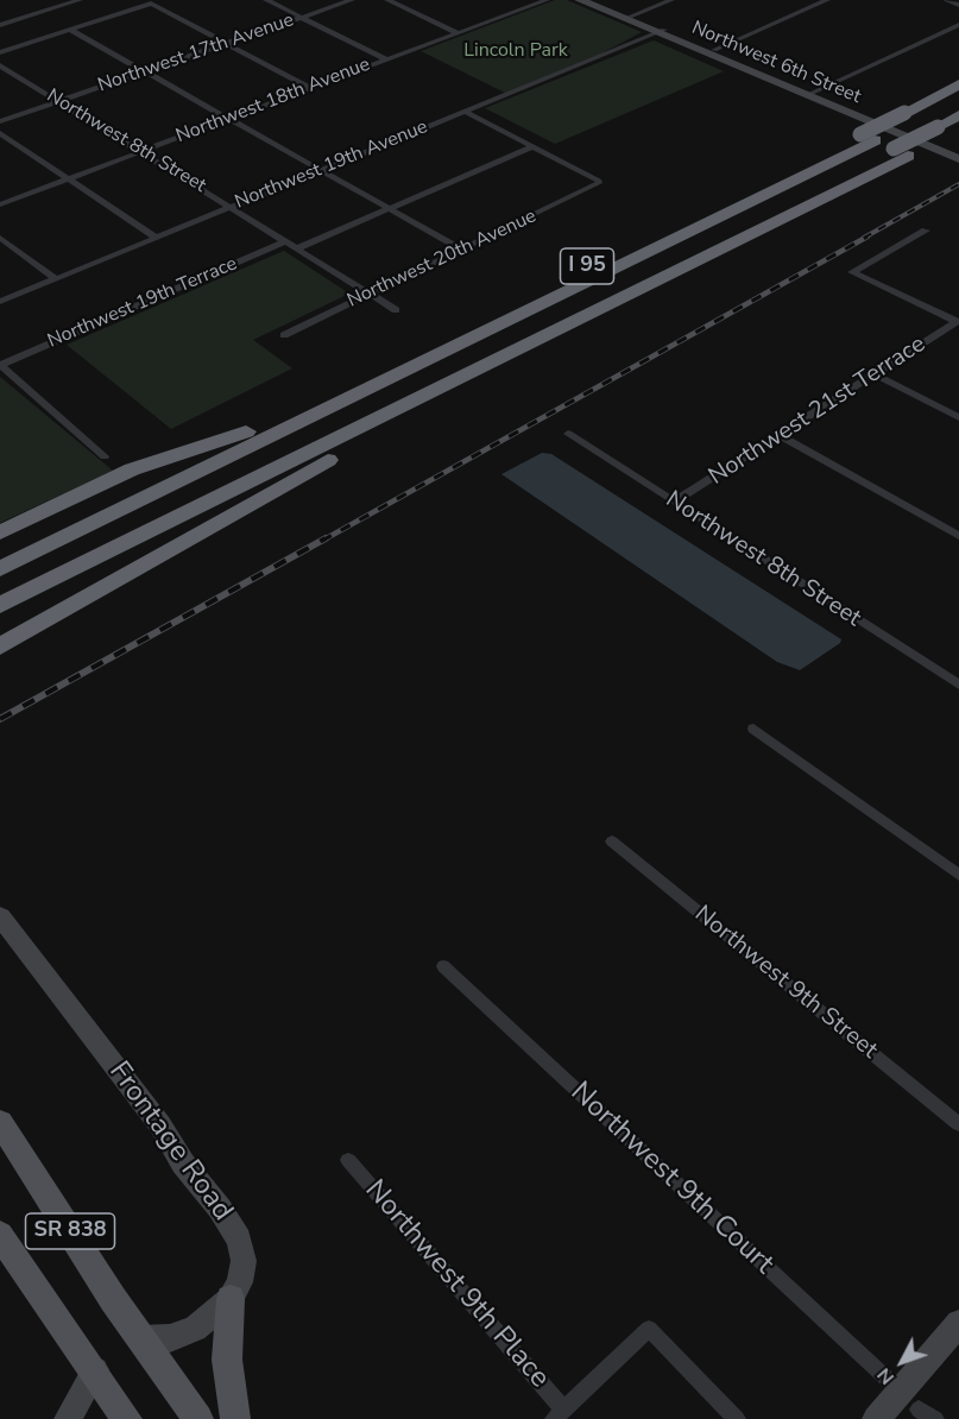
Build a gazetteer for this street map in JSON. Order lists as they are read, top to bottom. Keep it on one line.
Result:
{"streets":{"highway":["I 95"],"main road":["SR 838"],"street":["Northwest 17th Avenue","Northwest 6th Street","Northwest 18th Avenue","Northwest 8th Street","Northwest 19th Avenue","Northwest 20th Avenue","Northwest 19th Terrace","Northwest 21st Terrace","Northwest 9th Street","Frontage Road","Northwest 9th Court","Northwest 9th Place"]},"crossings":[["Northwest 17th Avenue","Northwest 8th Street"],["Northwest 6th Street","Northwest 19th Avenue"],["Northwest 18th Avenue","Northwest 8th Street"],["Northwest 8th Street","Northwest 19th Avenue"],["Northwest 8th Street","Northwest 20th Avenue"],["Northwest 8th Street","Northwest 19th Terrace"],["Northwest 8th Street","Northwest 21st Terrace"],["Frontage Road","SR 838"]],"parks":["Lincoln Park"],"north":"bottom left"}
